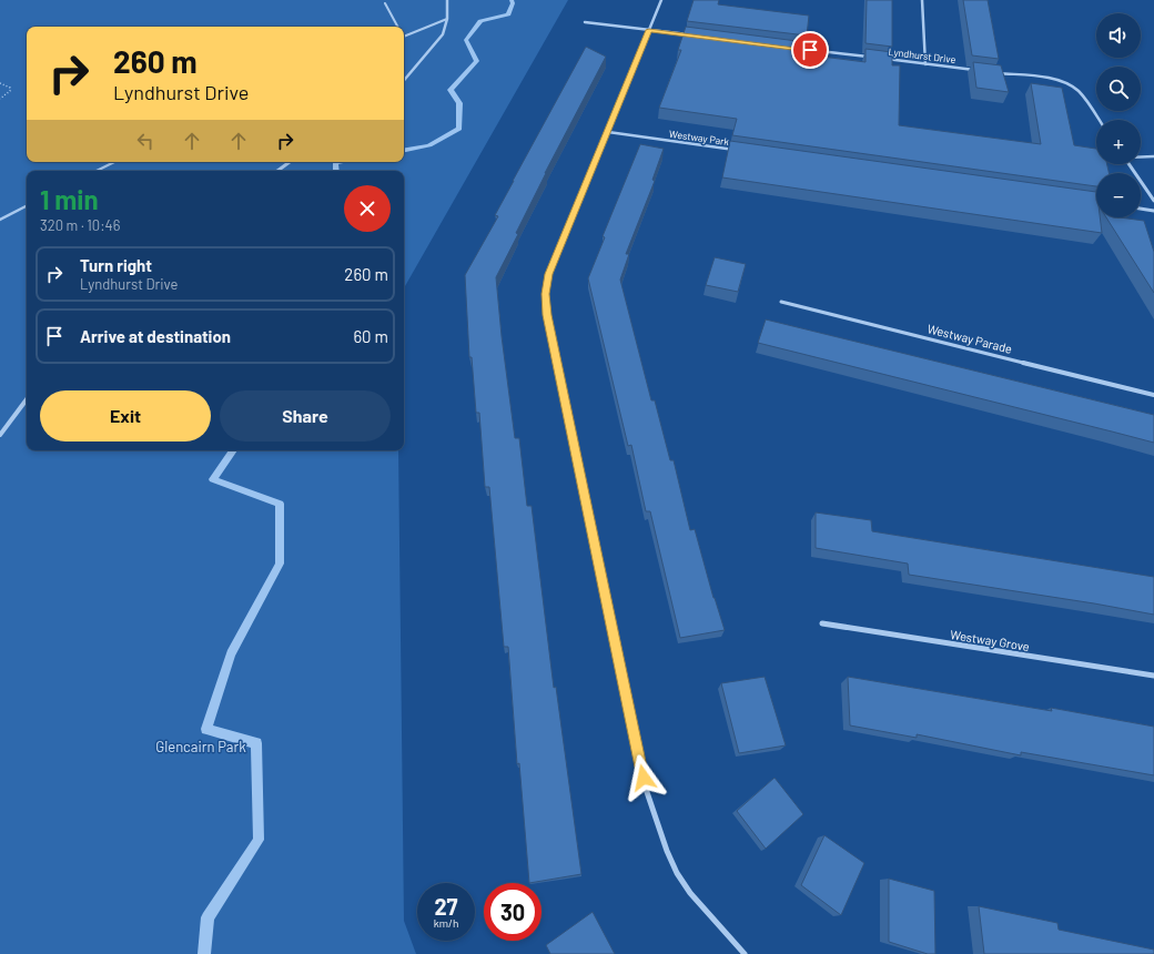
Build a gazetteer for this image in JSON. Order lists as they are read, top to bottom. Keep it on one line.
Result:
{"streets":{"street":["Lyndhurst Drive","Westway Park","Westway Parade","Westway Grove"]},"parks":["Glencairn Park"],"page":{"map_buttons":["+","−"],"turn":["260 m","Lyndhurst Drive"],"heading":["1 min","320 m · 10:46"],"list":[{"name":"Turn right","note":"Lyndhurst Drive","value":"260 m"},{"name":"Arrive at destination","value":"60 m"}],"buttons":["Exit","Share"],"speed":"27 km/h","limit":"30"}}
